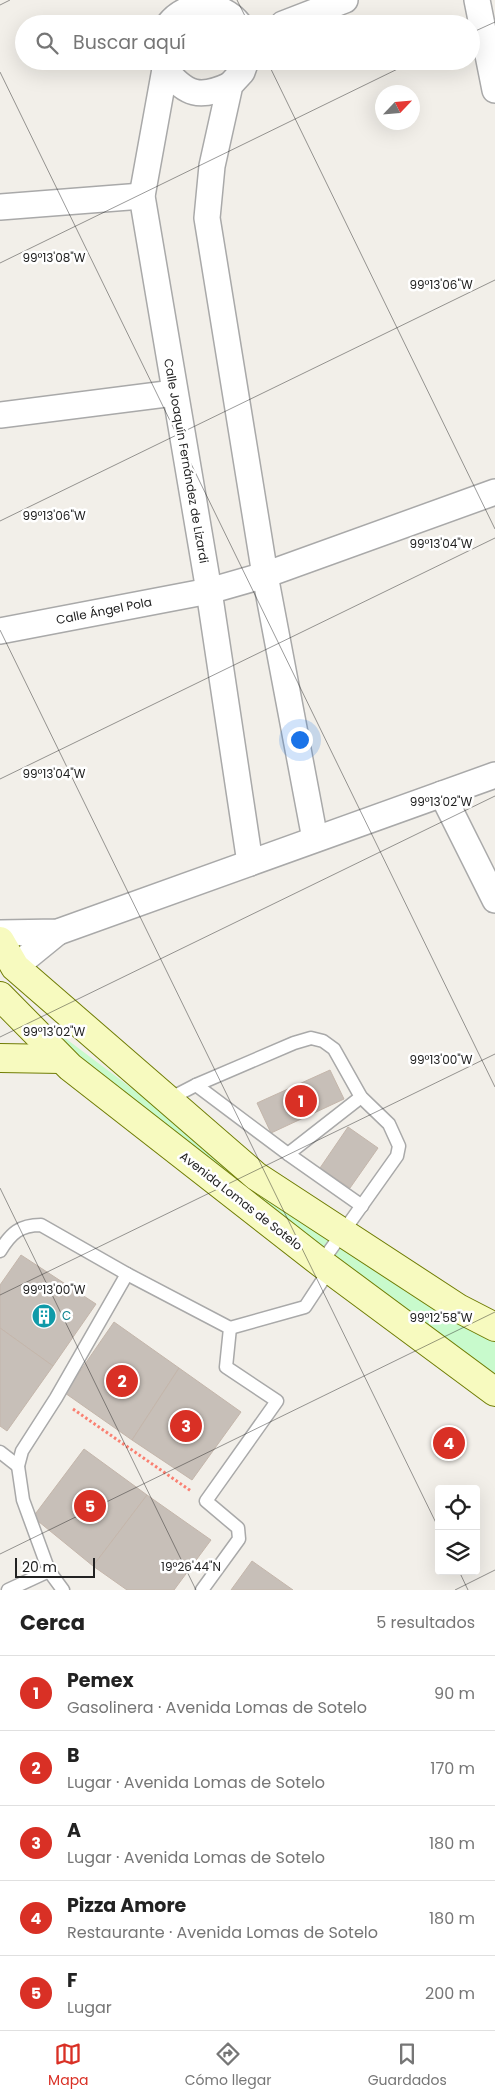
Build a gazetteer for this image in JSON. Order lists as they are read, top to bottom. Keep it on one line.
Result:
{"streets":{"main road":["Avenida Lomas de Sotelo"],"street":["Calle Joaquín Fernández de Lizardi","Calle Ángel Pola"]},"crossings":[["Calle Joaquín Fernández de Lizardi","Calle Ángel Pola"]],"places":{"building":["C"]},"scale_bar":"20 m","north":"top right","page":{"search":"Buscar aquí","pins":["1","2","3","4","5"],"scale":"20 m","heading":["Cerca","5 resultados"],"list":[{"mark":"1","name":"Pemex","note":"Gasolinera · Avenida Lomas de Sotelo","value":"90 m"},{"mark":"2","name":"B","note":"Lugar · Avenida Lomas de Sotelo","value":"170 m"},{"mark":"3","name":"A","note":"Lugar · Avenida Lomas de Sotelo","value":"180 m"},{"mark":"4","name":"Pizza Amore","note":"Restaurante · Avenida Lomas de Sotelo","value":"180 m"},{"mark":"5","name":"F","note":"Lugar","value":"200 m"}],"nav":["Mapa","Cómo llegar","Guardados"]},"coordinates":["99°13'08\"W","99°13'06\"W","99°13'04\"W","99°13'02\"W","99°13'00\"W","99°12'58\"W","19°26'44\"N"]}
